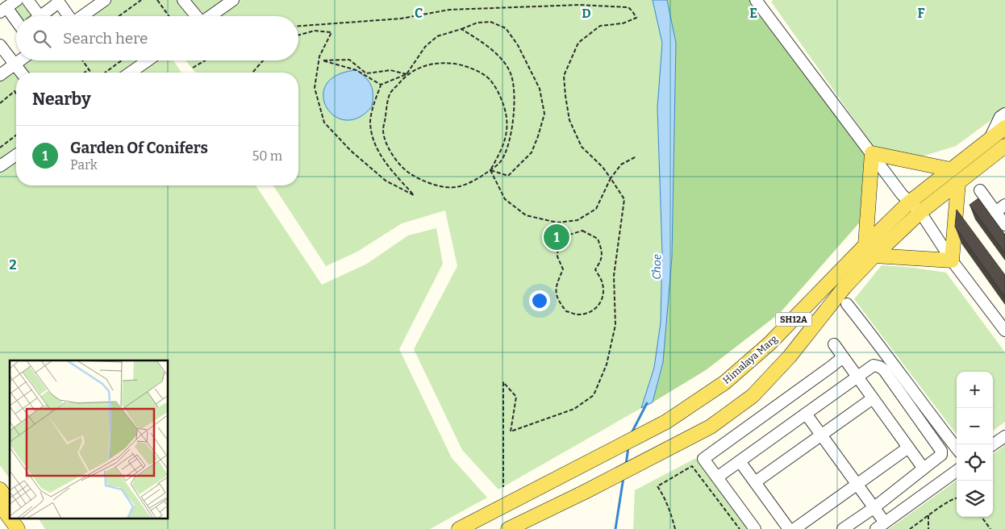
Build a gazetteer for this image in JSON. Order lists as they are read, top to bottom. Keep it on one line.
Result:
{"streets":{"main road":["SH12A","Himalaya Marg"]},"water":["Choe"],"page":{"search":"Search here","heading":"Nearby","list":[{"mark":"1","name":"Garden Of Conifers","note":"Park","value":"50 m"}],"pins":"1","map_buttons":["+","−"]},"grid":{"columns":["C","D","E","F"],"rows":["2"]}}
